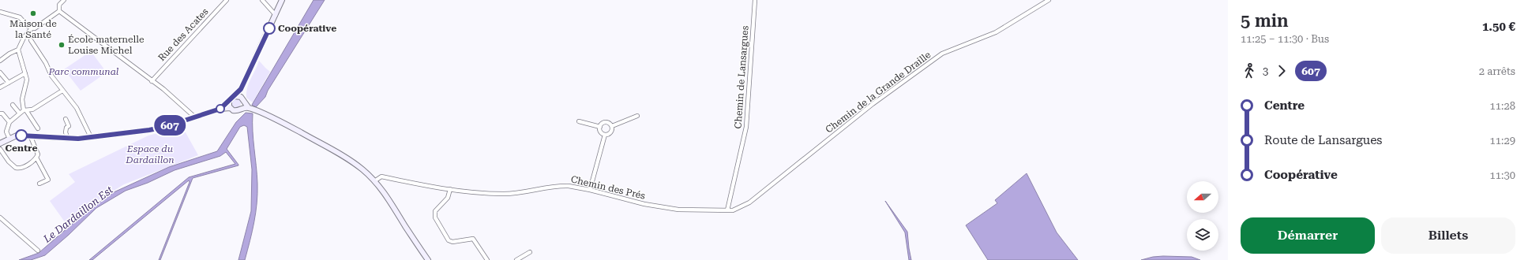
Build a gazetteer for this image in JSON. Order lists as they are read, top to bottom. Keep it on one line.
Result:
{"streets":{"street":["Rue des Acates","Chemin de Lansargues","Chemin de la Grande Draille","Chemin des Prés"]},"crossings":[["Chemin de Lansargues","Chemin de la Grande Draille"],["Chemin de Lansargues","Chemin des Prés"],["Chemin de la Grande Draille","Chemin des Prés"]],"water":["Le Dardaillon Est"],"parks":["Parc communal","Espace du Dardaillon"],"places":["Maison de la Santé","Coopérative","École maternelle Louise Michel","Centre"],"lines":["bus line 607"],"north":"left","page":{"on_map":"607","heading":["5 min","11:25 – 11:30 · Bus","1.50 €"],"legs":["3","607","2 arrêts"],"list":[{"name":"Centre","value":"11:28"},{"name":"Route de Lansargues","value":"11:29"},{"name":"Coopérative","value":"11:30"}],"buttons":["Démarrer","Billets"]}}
